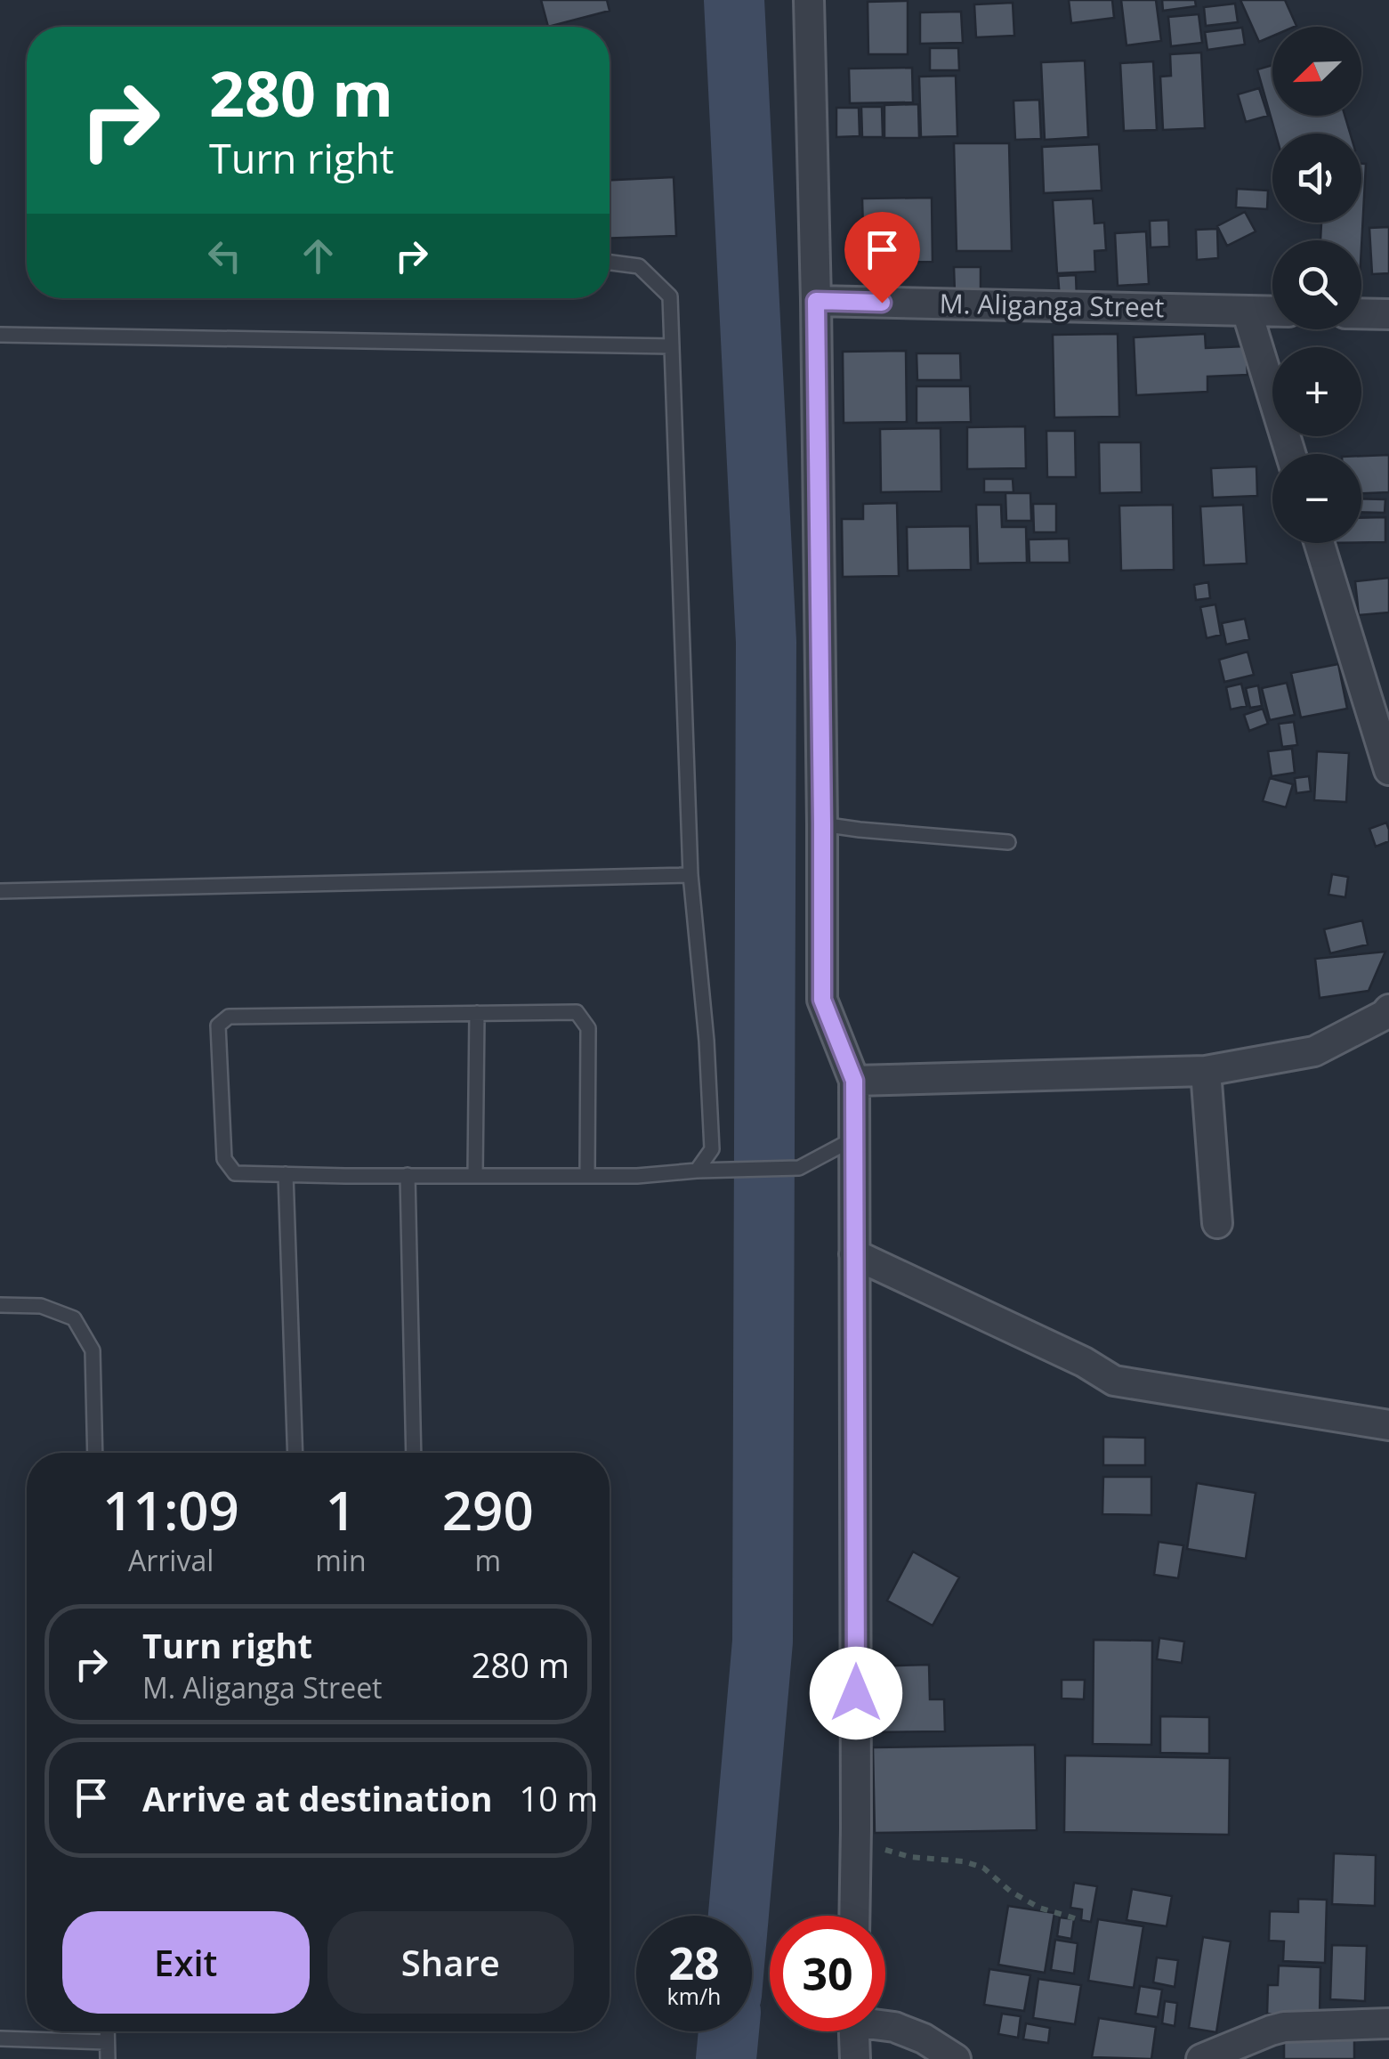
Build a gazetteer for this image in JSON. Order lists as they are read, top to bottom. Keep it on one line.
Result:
{"streets":{"street":["M. Aliganga Street"]},"north":"bottom left","page":{"map_buttons":["+","−"],"turn":["280 m","Turn right"],"eta":["11:09","Arrival","1","min","290","m"],"list":[{"name":"Turn right","note":"M. Aliganga Street","value":"280 m"},{"name":"Arrive at destination","value":"10 m"}],"buttons":["Exit","Share"],"speed":"28 km/h","limit":"30"}}
